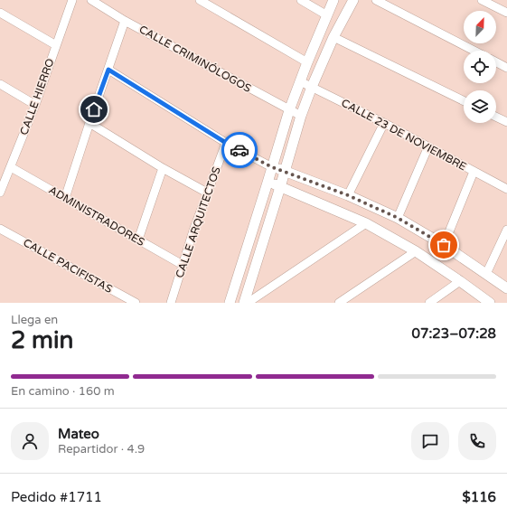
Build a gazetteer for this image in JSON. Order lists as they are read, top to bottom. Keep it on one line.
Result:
{"streets":{"street":["CALLE CRIMINÓLOGOS","CALLE HIERRO","CALLE 23 DE NOVIEMBRE","ADMINISTRADORES","CALLE ARQUITECTOS","CALLE PACIFISTAS"]},"crossings":[["CALLE HIERRO","ADMINISTRADORES"],["ADMINISTRADORES","CALLE ARQUITECTOS"]],"north":"top right","page":{"heading":["2 min","Llega en","07:23–07:28"],"panel":["Mateo","Repartidor · 4.9","Pedido #1711","$116"],"bar":"En camino · 160 m"}}
